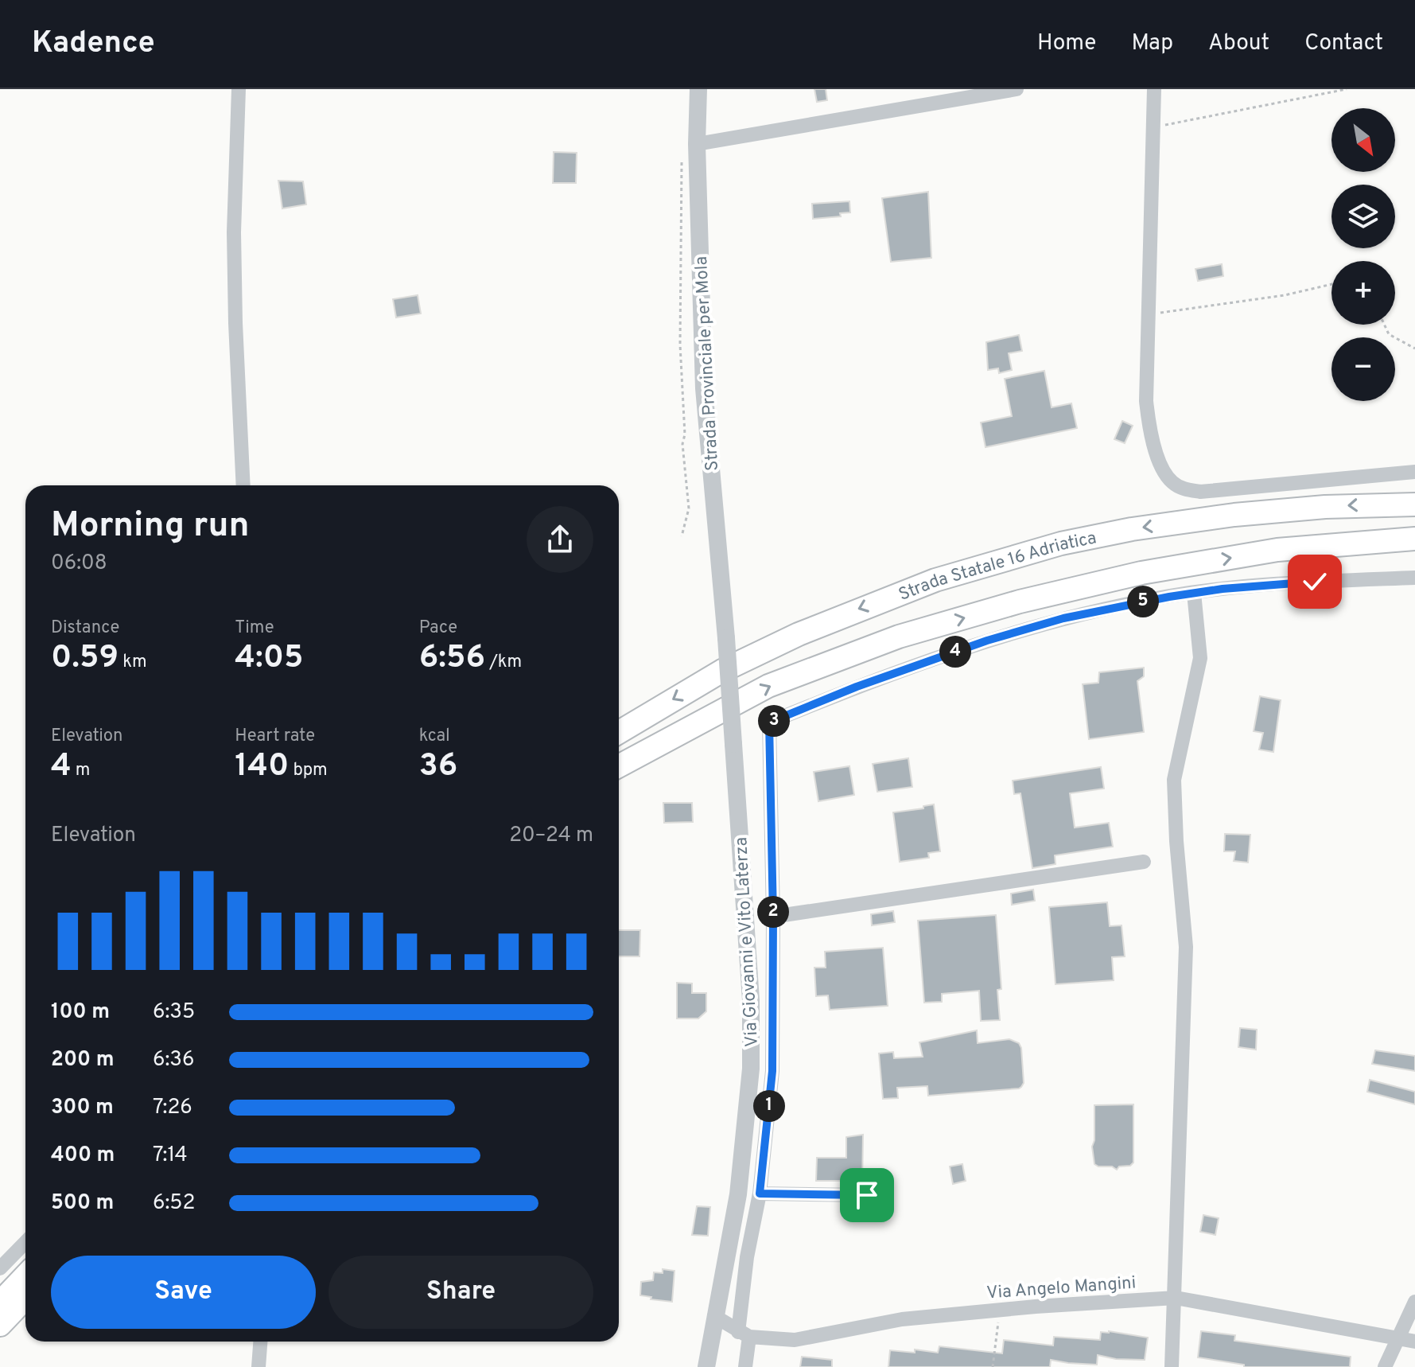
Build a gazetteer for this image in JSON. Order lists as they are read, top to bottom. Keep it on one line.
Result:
{"streets":{"highway":["Strada Statale 16 Adriatica"],"street":["Strada Provinciale per Mola","Via Giovanni e Vito Laterza","Via Angelo Mangini"]},"crossings":[["Strada Provinciale per Mola","Via Giovanni e Vito Laterza"],["Via Giovanni e Vito Laterza","Via Angelo Mangini"]],"north":"bottom right","page":{"header":"Kadence","nav":["Home","Map","About","Contact"],"map_buttons":["+","−"],"heading":["Morning run","06:08"],"pins":["5","4","3","2","1"],"stats":[["Distance","0.59 km"],["Time","4:05"],["Pace","6:56 /km"],["Elevation","4 m"],["Heart rate","140 bpm"],["kcal","36"]],"chart":["Elevation","20–24 m"],"list":[{"name":"100 m","note":"6:35"},{"name":"200 m","note":"6:36"},{"name":"300 m","note":"7:26"},{"name":"400 m","note":"7:14"},{"name":"500 m","note":"6:52"}],"buttons":["Save","Share"]}}
